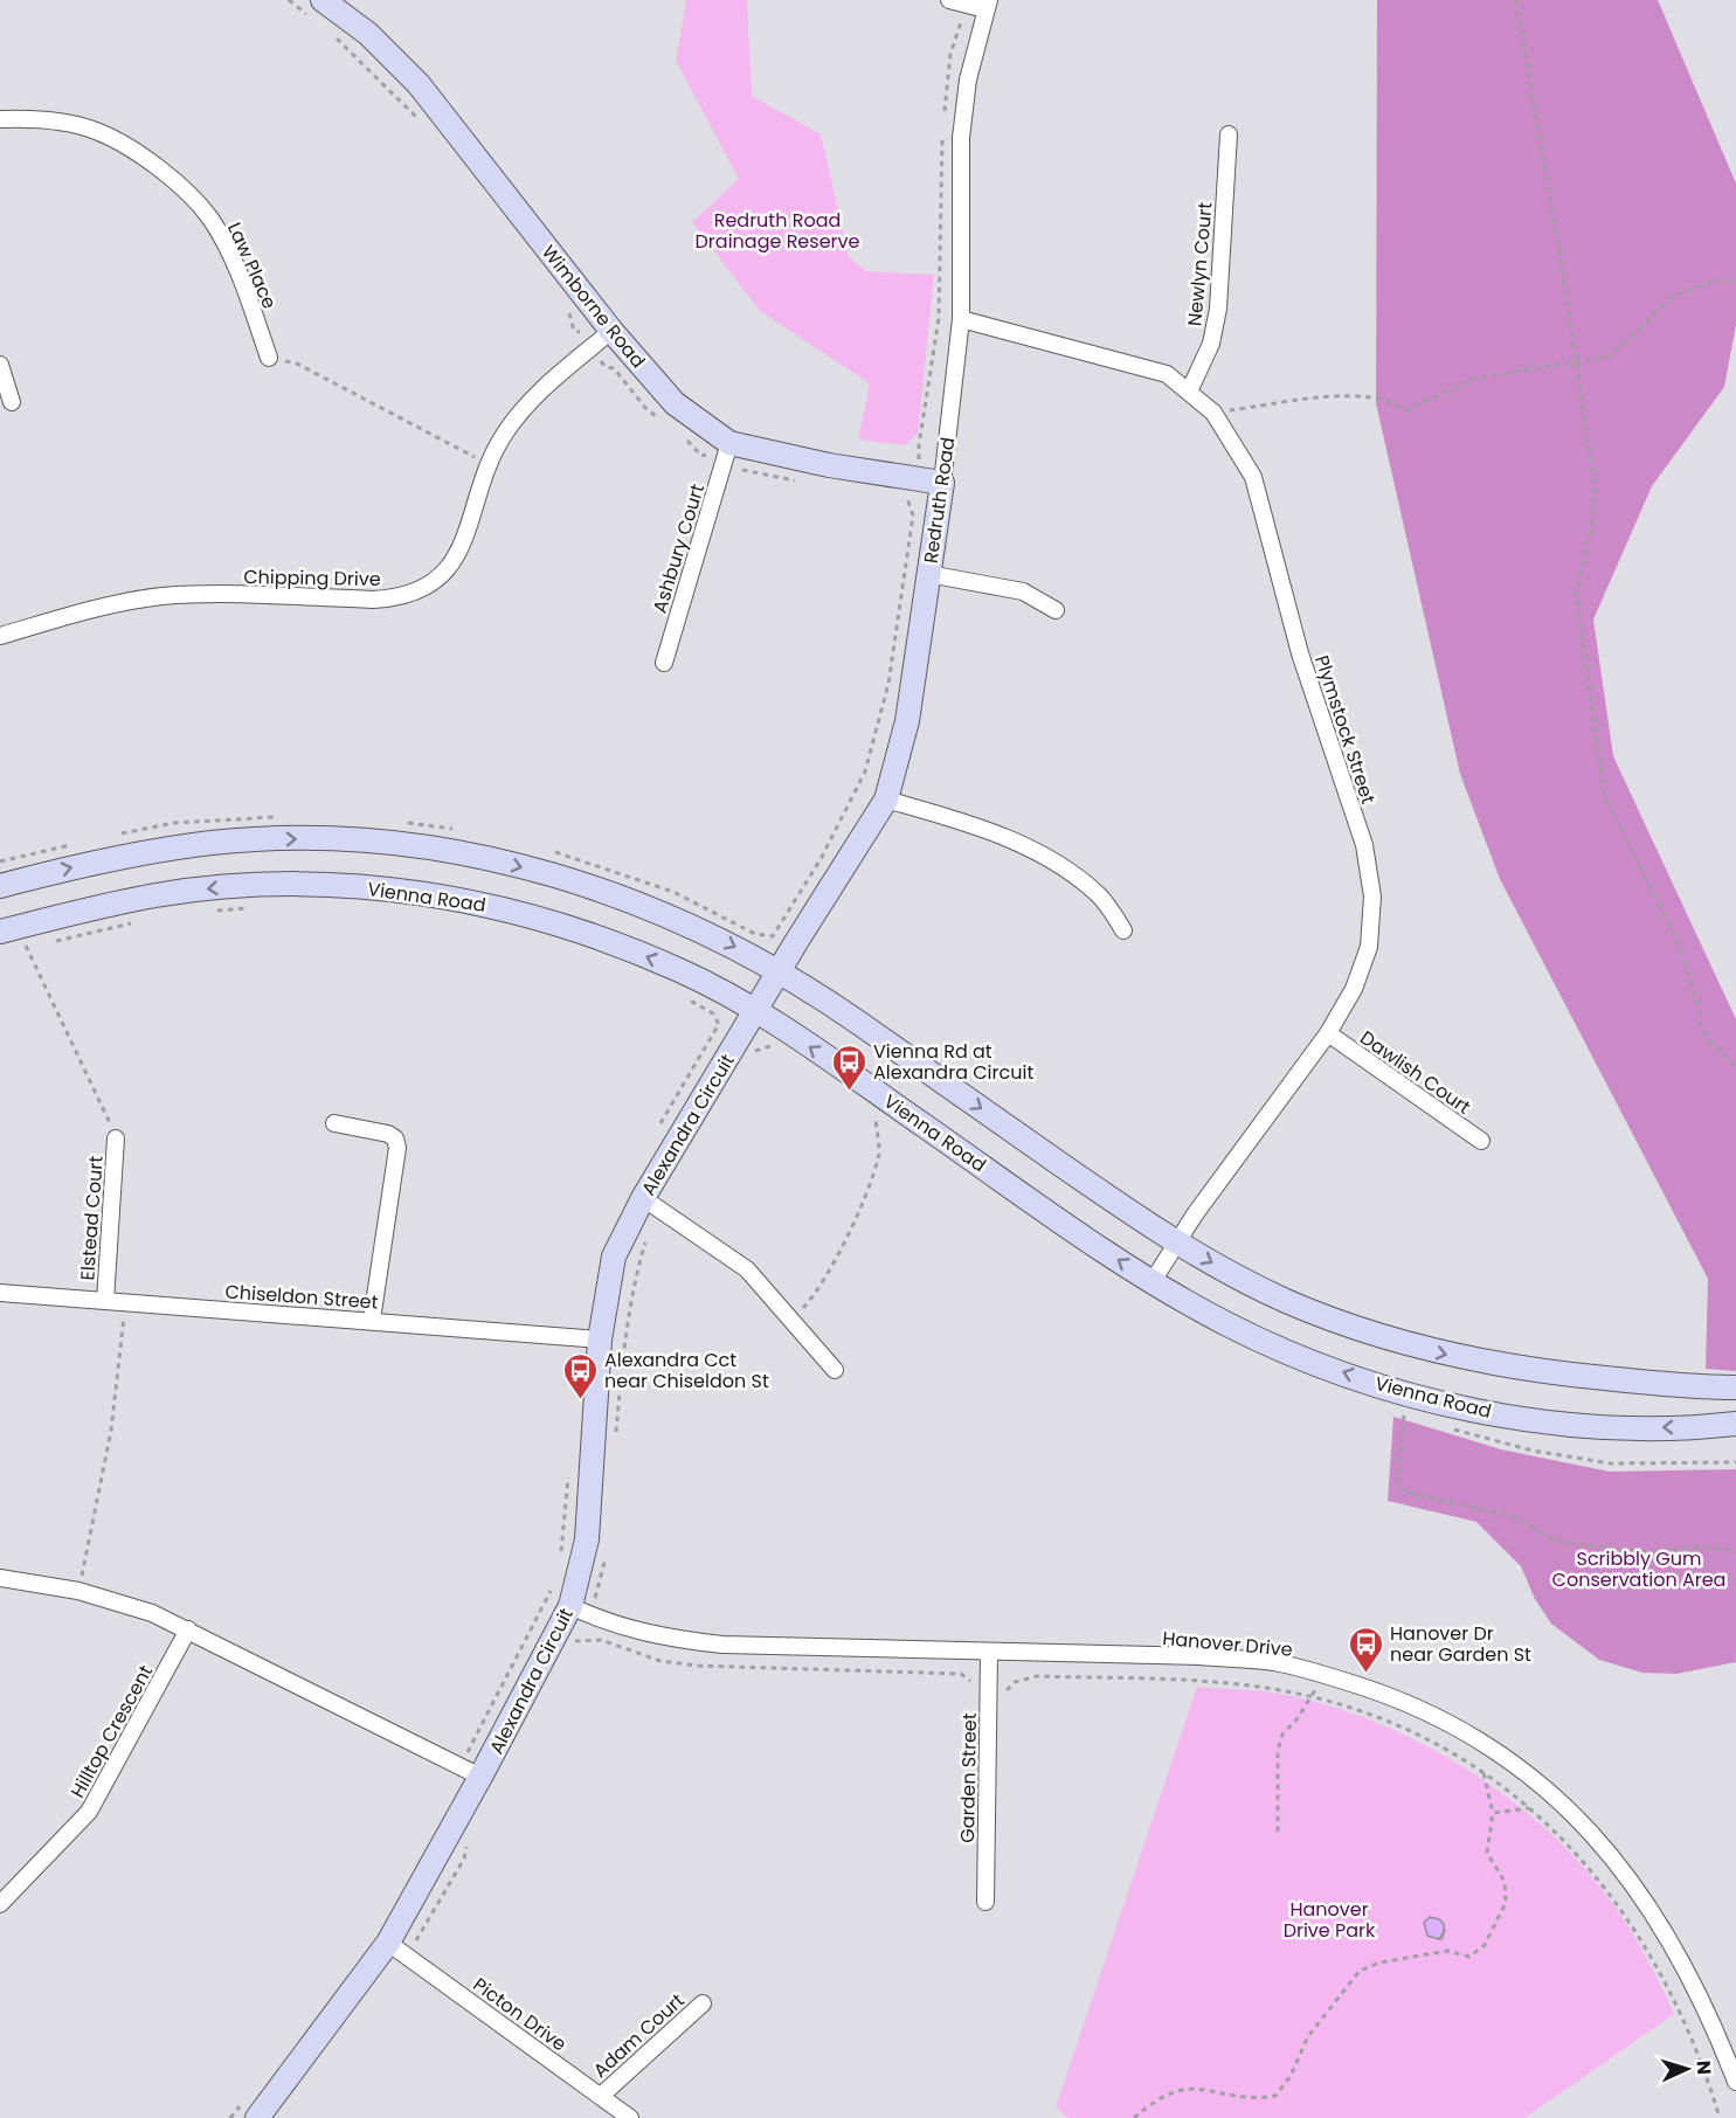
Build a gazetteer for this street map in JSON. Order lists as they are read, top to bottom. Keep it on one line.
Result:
{"streets":{"main road":["Wimborne Road","Redruth Road","Vienna Road","Alexandra Circuit"],"street":["Newlyn Court","Law Place","Ashbury Court","Chipping Drive","Plymstock Street","Dawlish Court","Elstead Court","Chiseldon Street","Hanover Drive","Hilltop Crescent","Garden Street","Picton Drive","Adam Court"]},"crossings":[["Newlyn Court","Plymstock Street"],["Wimborne Road","Redruth Road"],["Wimborne Road","Ashbury Court"],["Wimborne Road","Chipping Drive"],["Redruth Road","Plymstock Street"],["Redruth Road","Alexandra Circuit"],["Plymstock Street","Vienna Road"],["Plymstock Street","Dawlish Court"],["Vienna Road","Alexandra Circuit"],["Alexandra Circuit","Chiseldon Street"],["Alexandra Circuit","Hanover Drive"],["Alexandra Circuit","Picton Drive"],["Elstead Court","Chiseldon Street"],["Hanover Drive","Garden Street"],["Picton Drive","Adam Court"]],"parks":["Redruth Road Drainage Reserve","Scribbly Gum Conservation Area","Hanover Drive Park"],"places":{"bus stop":["Vienna Rd at Alexandra Circuit","Alexandra Cct near Chiseldon St","Hanover Dr near Garden St"]},"north":"right"}
